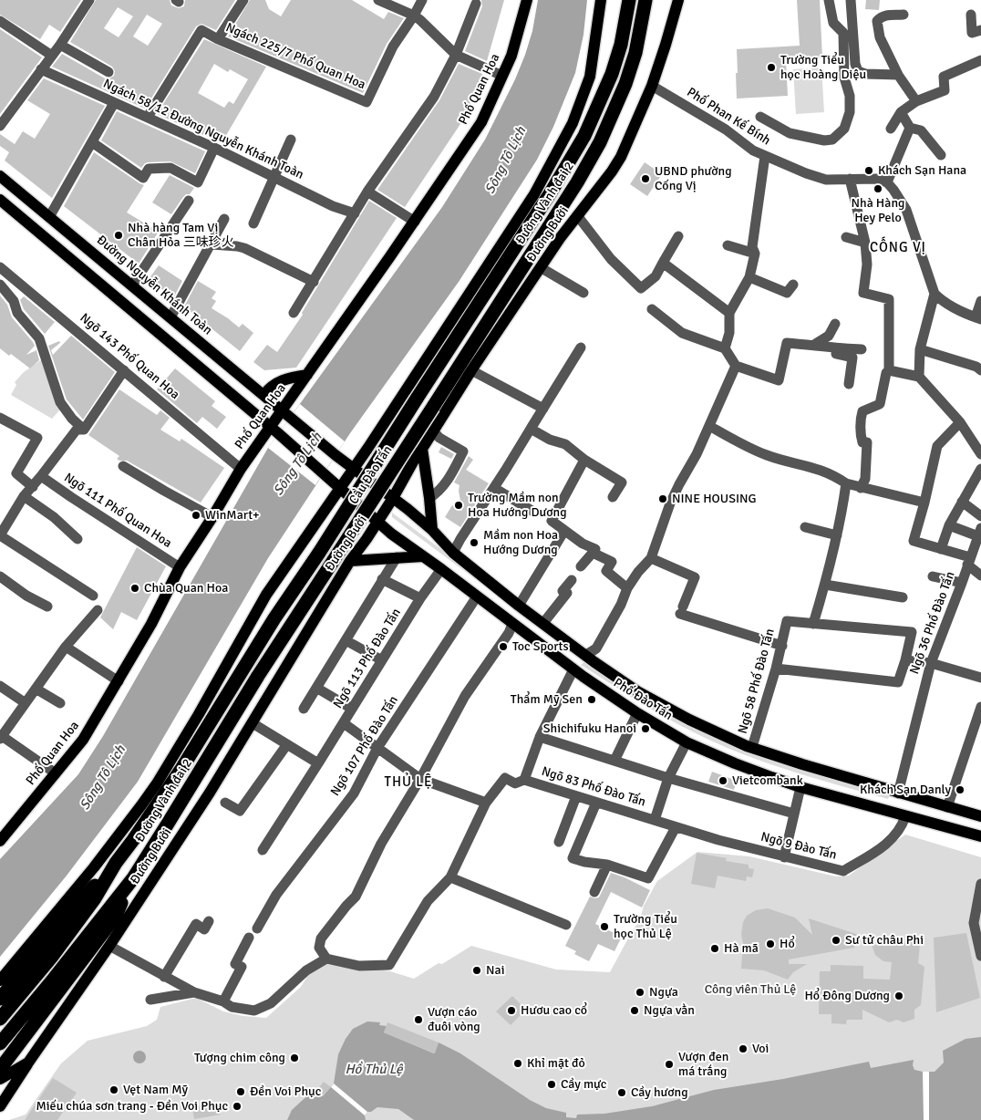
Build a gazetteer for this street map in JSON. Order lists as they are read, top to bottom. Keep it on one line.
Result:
{"streets":{"highway":["Đường Vành đai 2","Cầu Đào Tấn"],"main road":["Phố Quan Hoa","Đường Bưởi","Đường Nguyễn Khánh Toàn","Phố Đào Tấn"],"street":["Ngách 225/7 Phố Quan Hoa","Phố Phan Kế Bính","Ngách 58/12 Đường Nguyễn Khánh Toàn","Ngõ 143 Phố Quan Hoa","Ngõ 111 Phố Quan Hoa","Ngõ 36 Phố Đào Tấn","Ngõ 113 Phố Đào Tấn","Ngõ 58 Phố Đào Tấn","Ngõ 107 Phố Đào Tấn","Ngõ 83 Phố Đào Tấn","Ngõ 9 Đào Tấn"]},"crossings":[["Ngách 225/7 Phố Quan Hoa","Ngách 58/12 Đường Nguyễn Khánh Toàn"],["Phố Quan Hoa","Đường Nguyễn Khánh Toàn"],["Phố Quan Hoa","Ngõ 143 Phố Quan Hoa"],["Phố Quan Hoa","Ngõ 111 Phố Quan Hoa"],["Phố Phan Kế Bính","Đường Bưởi"],["Đường Vành đai 2","Cầu Đào Tấn"],["Đường Bưởi","Phố Đào Tấn"],["Đường Nguyễn Khánh Toàn","Phố Đào Tấn"],["Ngõ 36 Phố Đào Tấn","Phố Đào Tấn"],["Ngõ 113 Phố Đào Tấn","Phố Đào Tấn"],["Ngõ 58 Phố Đào Tấn","Phố Đào Tấn"],["Phố Đào Tấn","Ngõ 107 Phố Đào Tấn"],["Phố Đào Tấn","Ngõ 83 Phố Đào Tấn"],["Phố Đào Tấn","Ngõ 9 Đào Tấn"],["Ngõ 83 Phố Đào Tấn","Ngõ 9 Đào Tấn"]],"districts":["CỐNG VỊ","THỦ LỆ"],"water":["Sông Tô Lịch","Hồ Thủ Lệ"],"parks":["Công viên Thủ Lệ"],"places":["Trường Tiểu học Hoàng Diệu","Khách Sạn Hana","UBND phường Cống Vị","Nhà Hàng Hey Pelo","Nhà hàng Tam Vị Chân Hỏa 三味珍火","NINE HOUSING","Trường Mầm non Hoa Hướng Dương","WinMart+","Mầm non Hoa Hướng Dương","Chùa Quan Hoa","Toc Sports","Thẩm Mỹ Sen","Shichifuku Hanoi","Vietcombank","Khách Sạn Danly","Trường Tiểu học Thủ Lệ","Sư tử châu Phi","Hổ","Hà mã","Nai","Ngựa","Hổ Đông Dương","Hươu cao cổ","Ngựa vằn","Vượn cáo đuôi vòng","Voi","Tượng chim công","Khỉ mặt đỏ","Vượn đen má trắng","Cầy mực","Vẹt Nam Mỹ","Đền Voi Phục","Cầy hương","Miếu chúa sơn trang - Đền Voi Phục"]}
